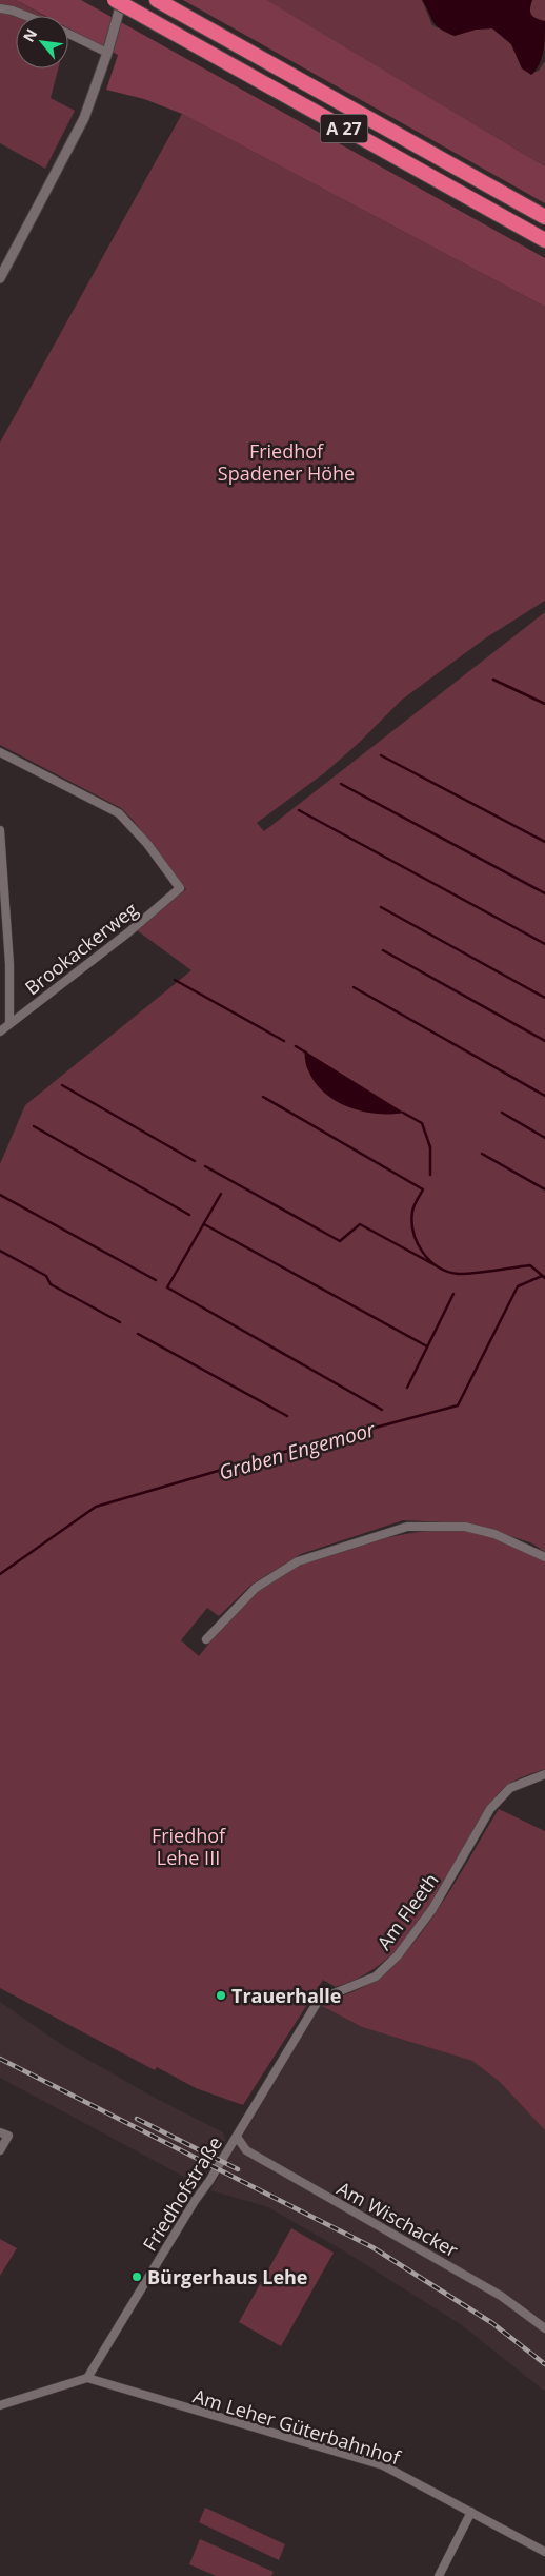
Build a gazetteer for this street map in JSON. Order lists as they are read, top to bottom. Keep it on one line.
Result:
{"streets":{"highway":["A 27"],"street":["Brookackerweg","Am Fleeth","Friedhofstraße","Am Wischacker","Am Leher Güterbahnhof"]},"crossings":[["Am Fleeth","Friedhofstraße"],["Am Fleeth","Am Wischacker"],["Friedhofstraße","Am Wischacker"],["Friedhofstraße","Am Leher Güterbahnhof"]],"water":["Graben Engemoor"],"parks":["Friedhof Spadener Höhe","Friedhof Lehe III"],"places":["Trauerhalle","Bürgerhaus Lehe"],"north":"top left"}
